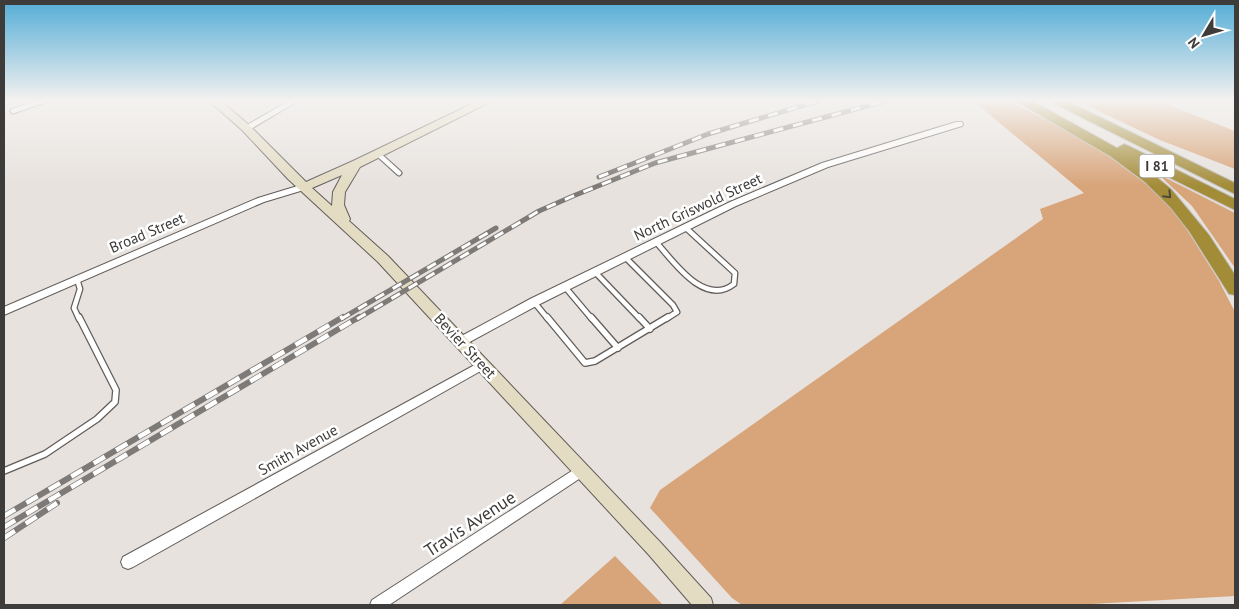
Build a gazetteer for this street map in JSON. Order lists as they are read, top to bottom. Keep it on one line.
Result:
{"streets":{"highway":["I 81"],"main road":["Bevier Street"],"street":["North Griswold Street","Broad Street","Smith Avenue","Travis Avenue"]},"crossings":[["North Griswold Street","Bevier Street"],["Broad Street","Bevier Street"],["Bevier Street","Smith Avenue"],["Bevier Street","Travis Avenue"]],"north":"bottom left"}
